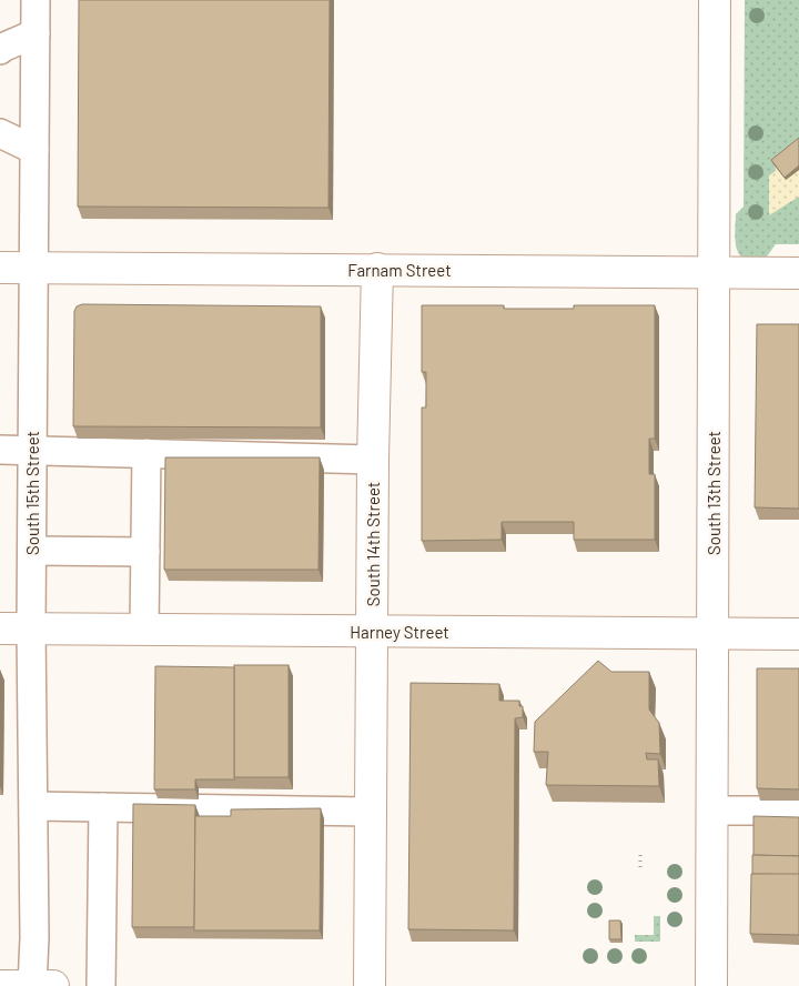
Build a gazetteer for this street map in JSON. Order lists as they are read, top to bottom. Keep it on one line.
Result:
{"streets":{"main road":["Farnam Street","South 13th Street","South 14th Street","Harney Street"],"street":["South 15th Street"]},"crossings":[["Farnam Street","South 15th Street"],["Farnam Street","South 13th Street"],["Farnam Street","South 14th Street"],["South 15th Street","Harney Street"],["South 13th Street","Harney Street"],["South 14th Street","Harney Street"]]}
